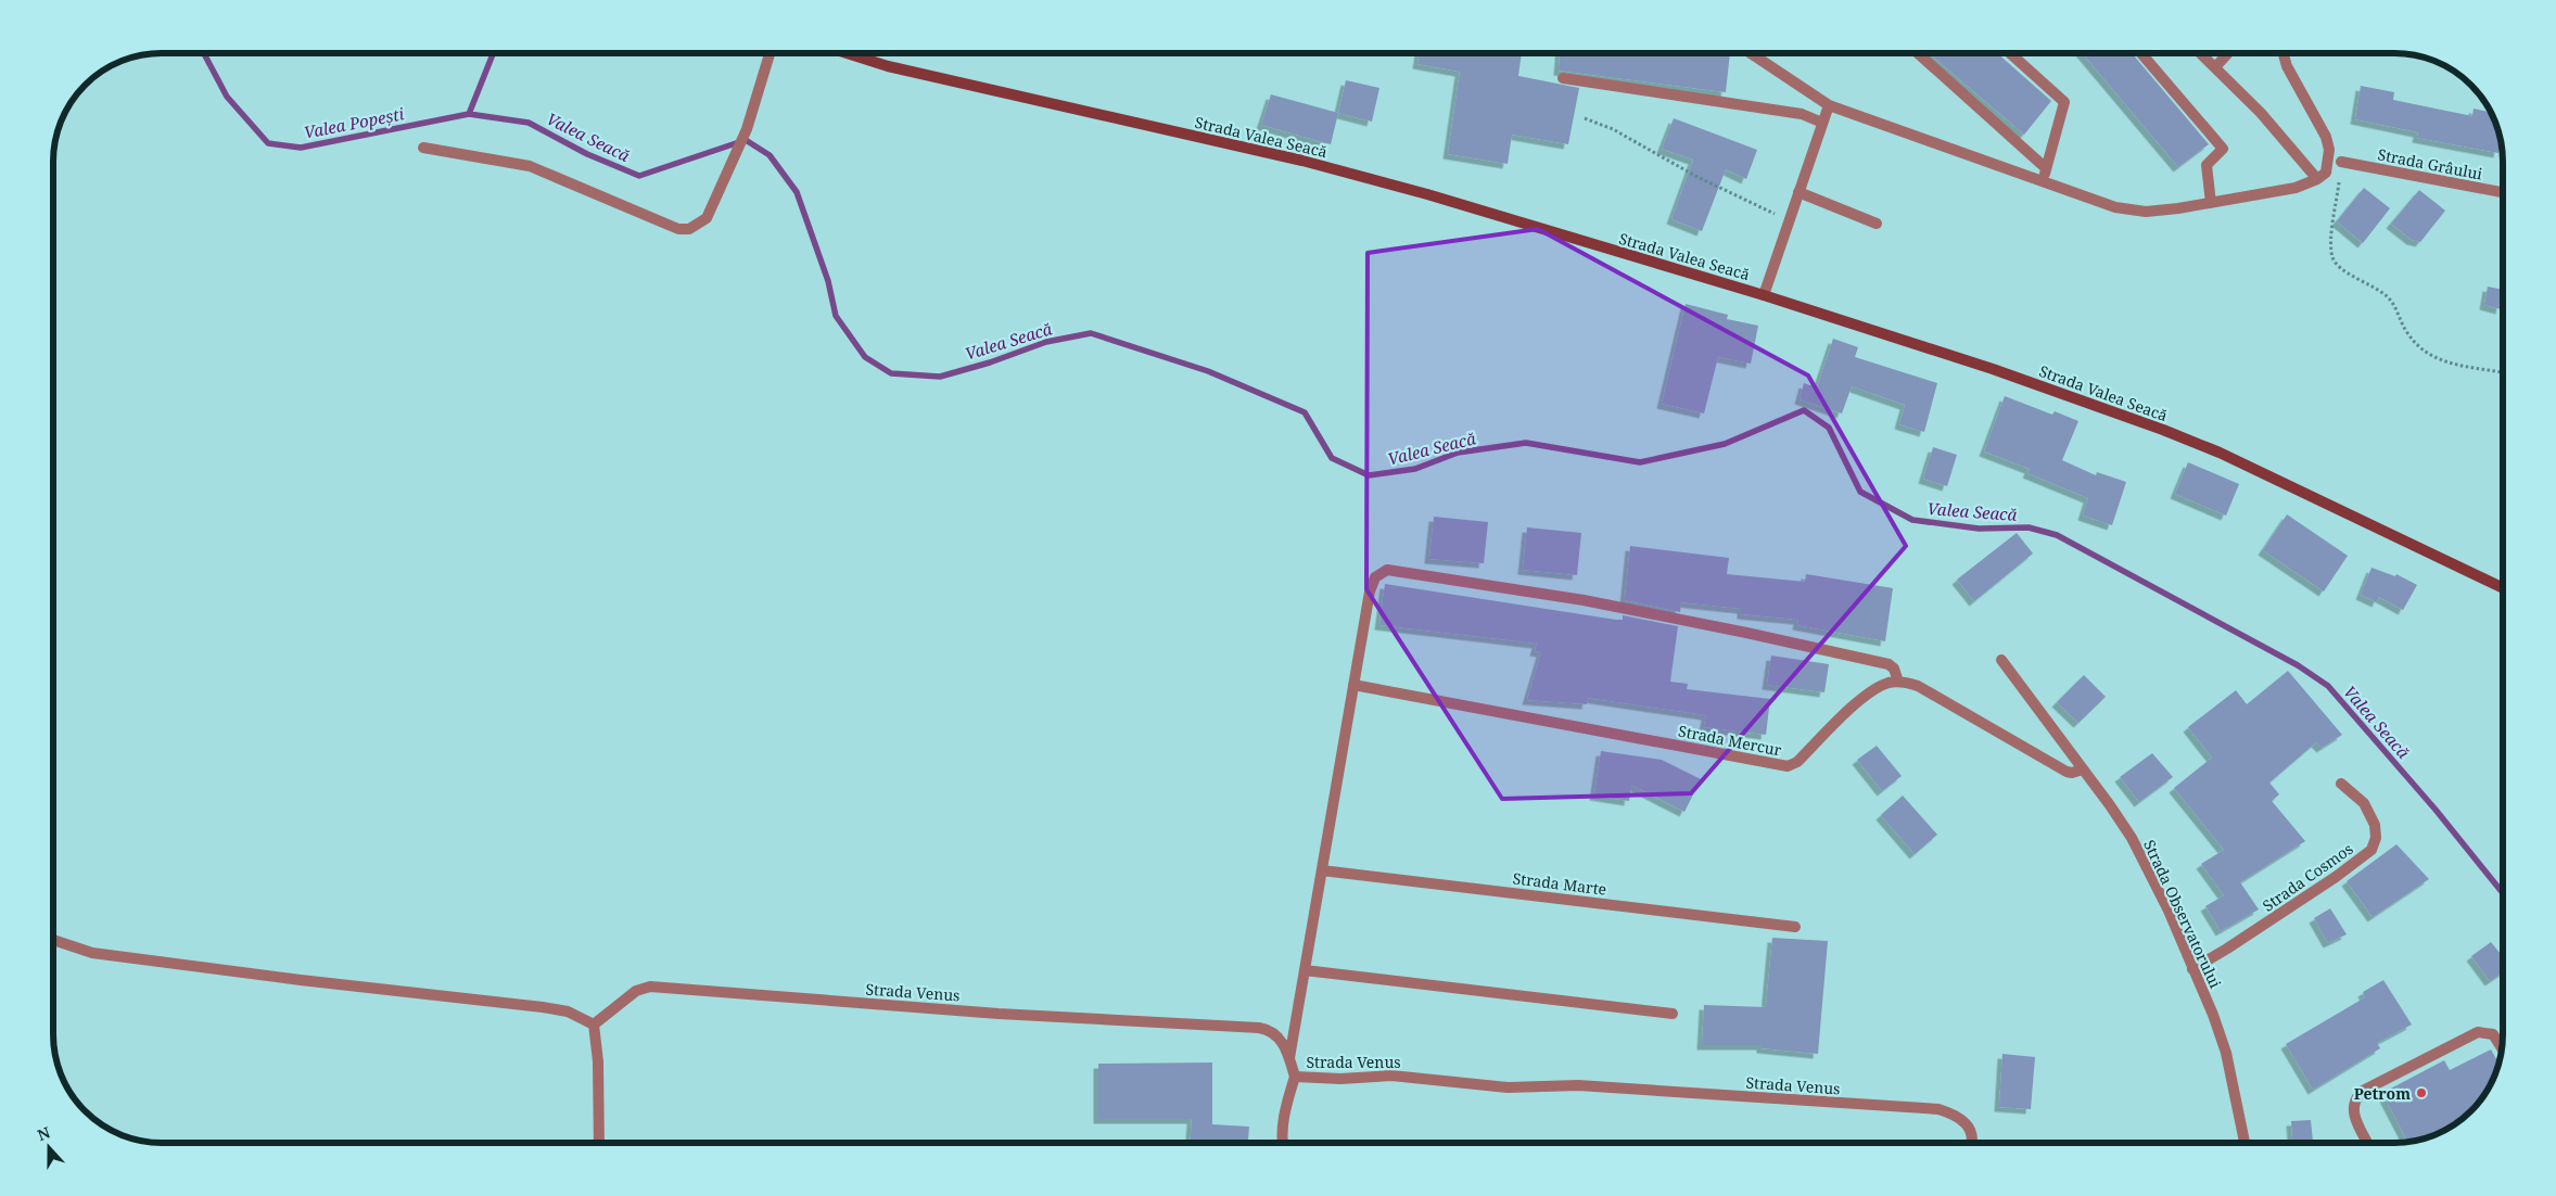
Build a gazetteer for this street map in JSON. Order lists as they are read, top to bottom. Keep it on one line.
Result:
{"streets":{"main road":["Strada Valea Seacă"],"street":["Strada Grâului","Strada Mercur","Strada Cosmos","Strada Marte","Strada Observatorului","Strada Venus"]},"crossings":[["Strada Cosmos","Strada Observatorului"]],"water":["Valea Popești","Valea Seacă"],"places":["Petrom"],"north":"top"}
